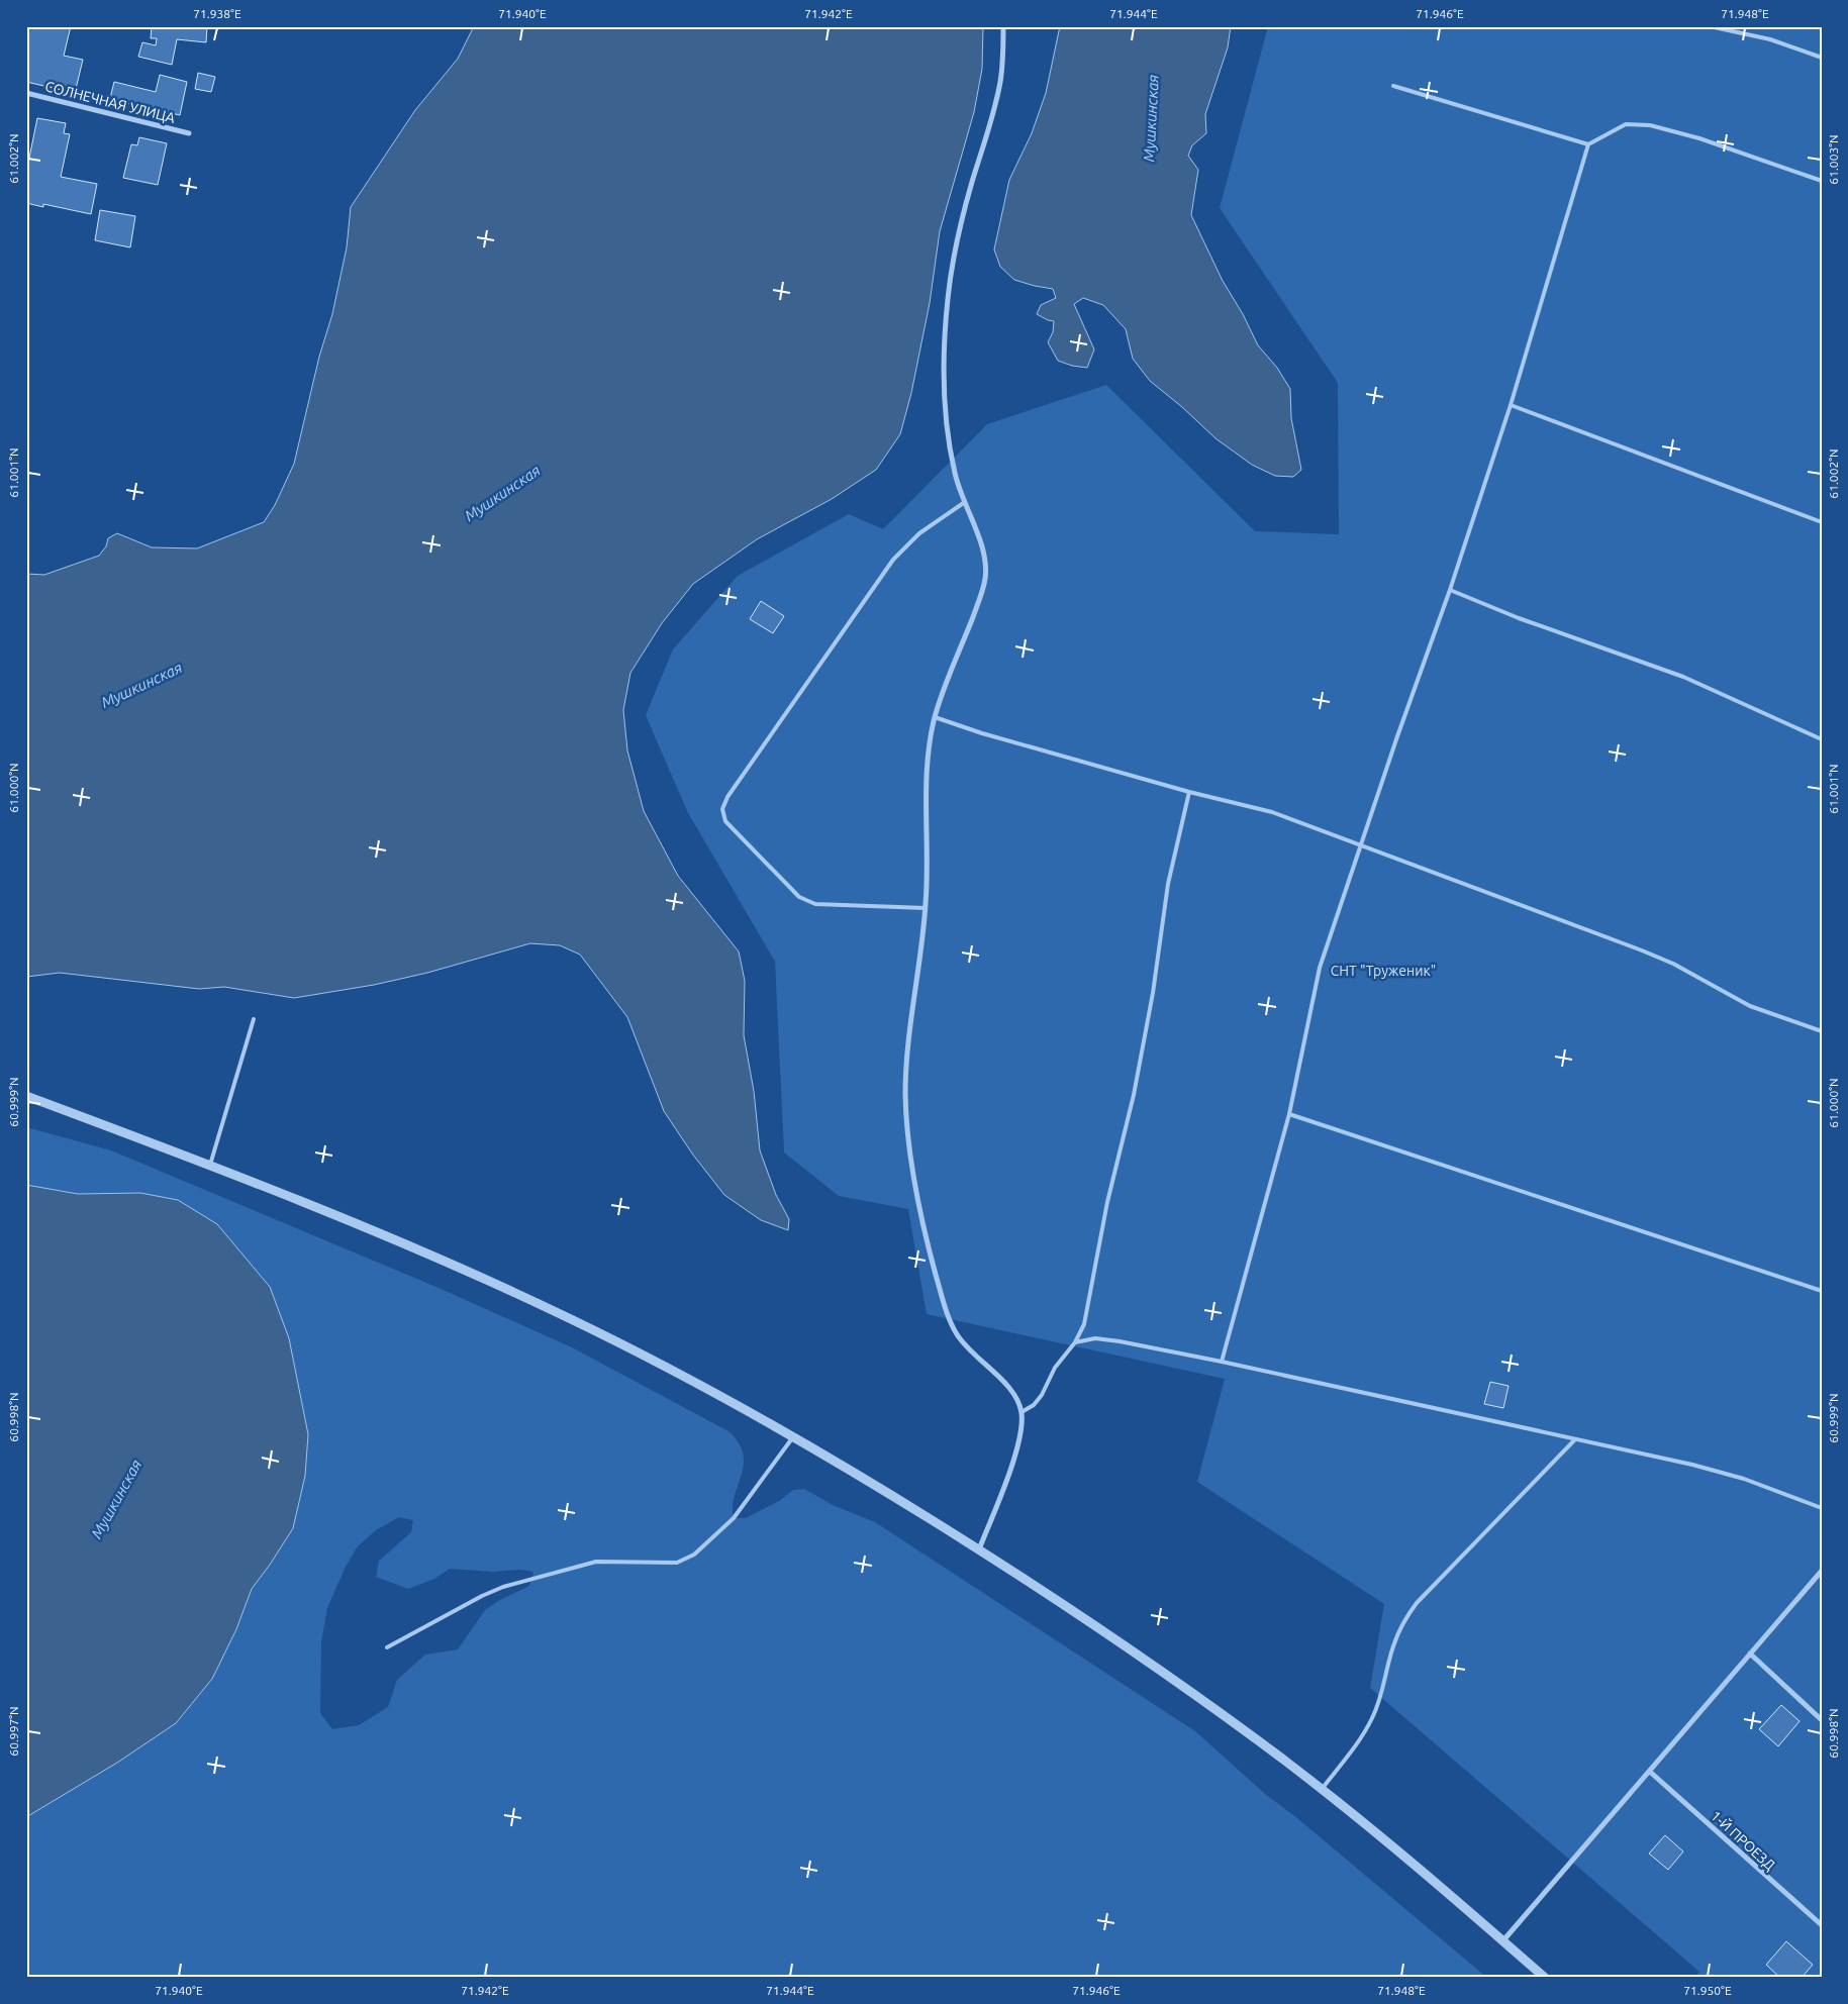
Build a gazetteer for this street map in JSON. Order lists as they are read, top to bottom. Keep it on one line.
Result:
{"streets":{"street":["СОЛНЕЧНАЯ УЛИЦА","1-Й ПРОЕЗД"]},"water":["Мушкинская"],"parks":["СНТ \"Труженик\""],"coordinates":["71.938°E","71.940°E","71.942°E","71.944°E","71.946°E","71.948°E","61.002°N","61.003°N","61.001°N","61.000°N","60.999°N","60.998°N","60.997°N","71.950°E"]}
